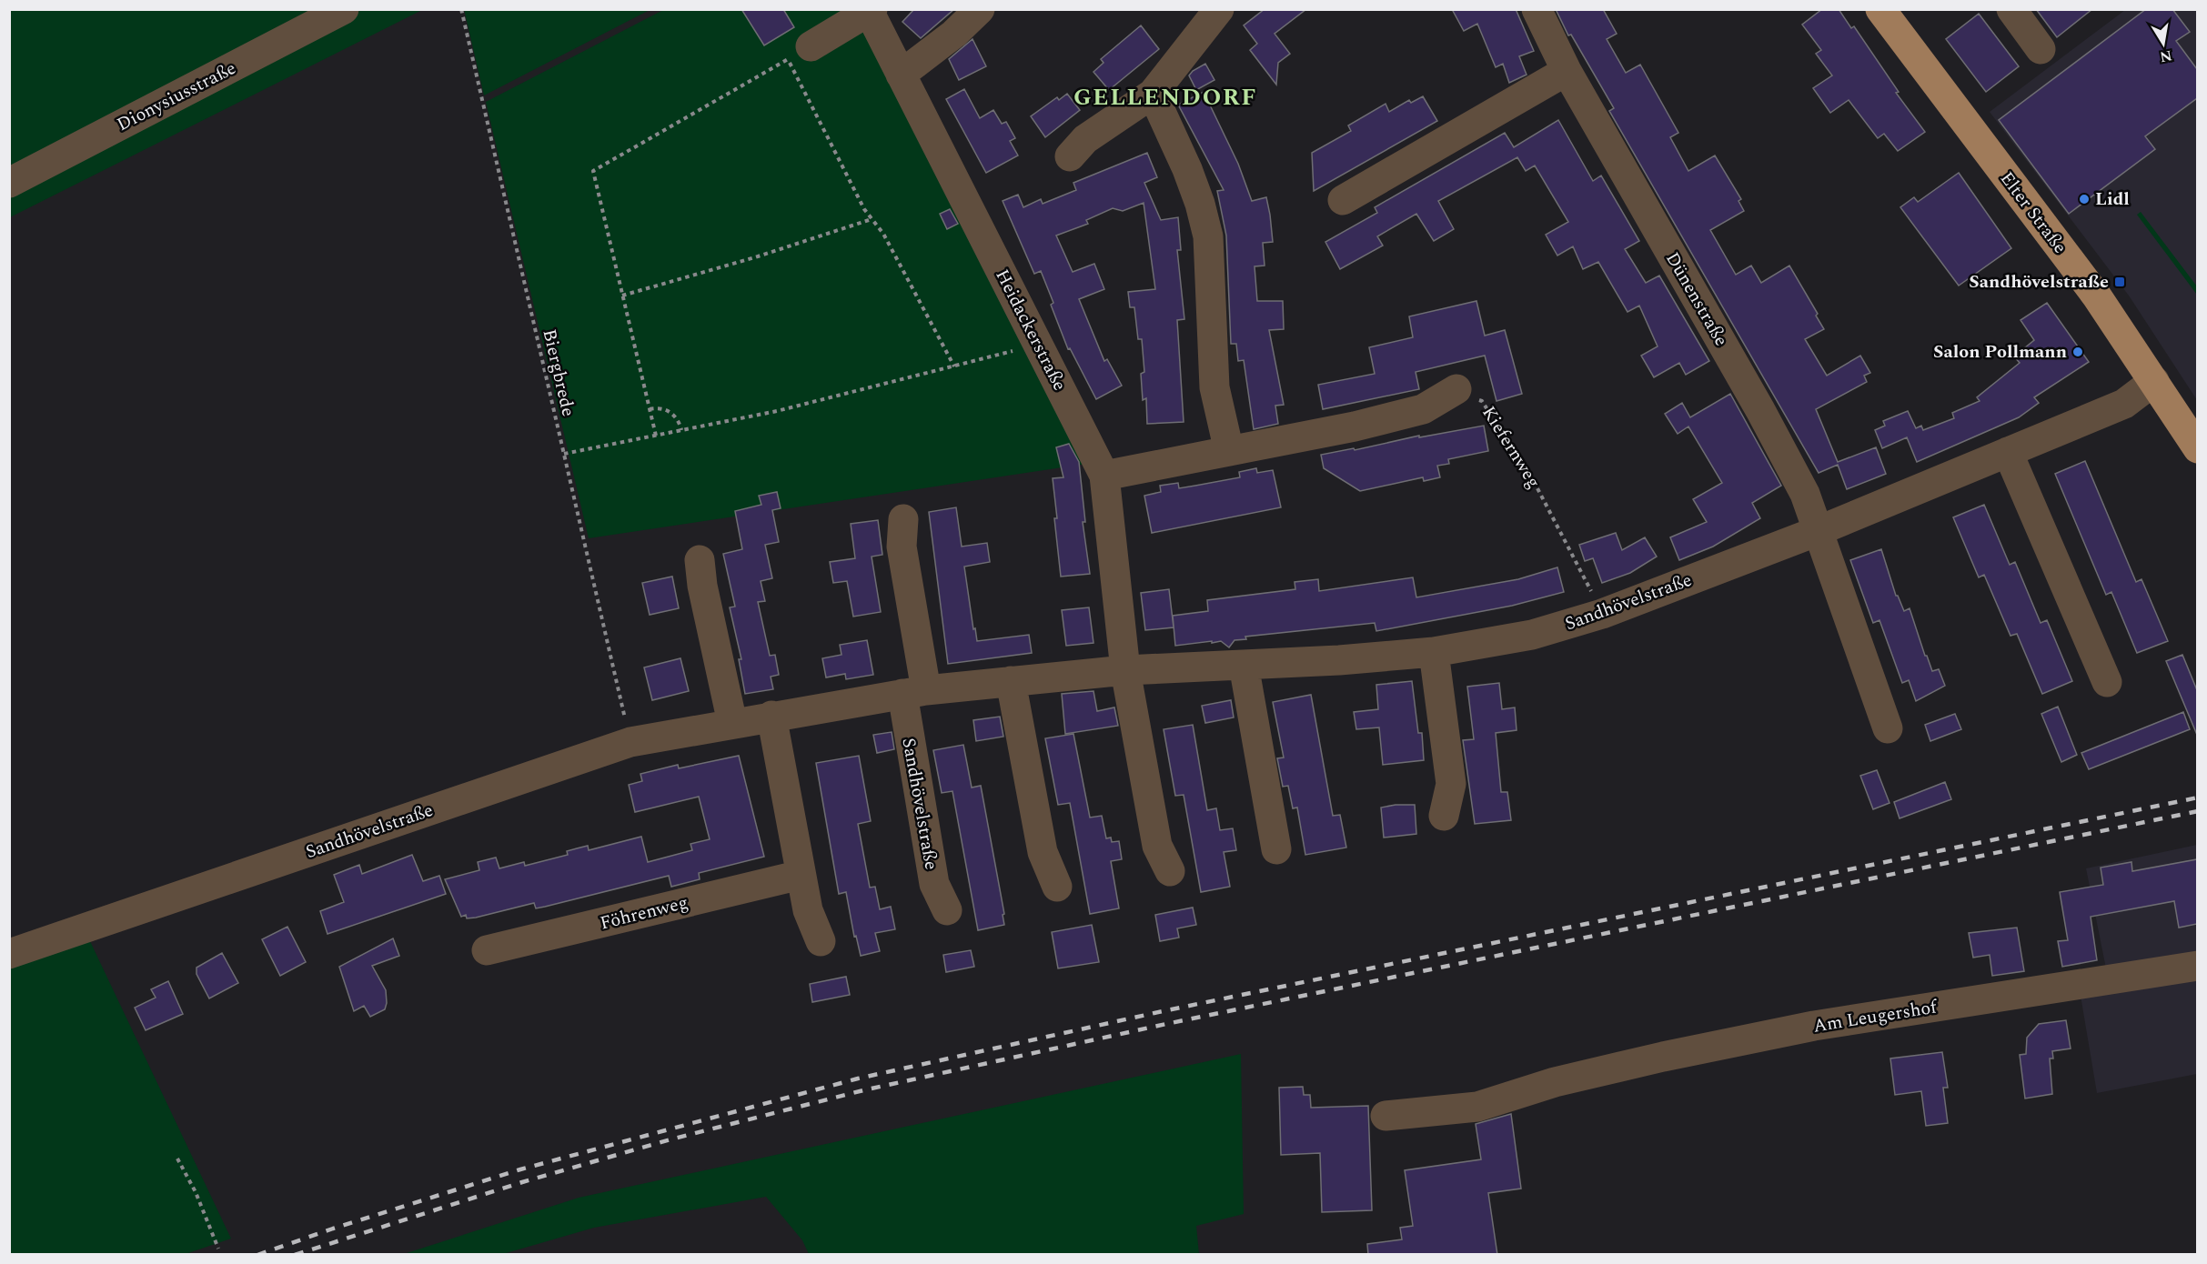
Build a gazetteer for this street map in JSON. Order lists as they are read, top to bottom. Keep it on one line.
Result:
{"streets":{"main road":["Elter Straße"],"street":["Dionysiusstraße","Dünenstraße","Heidackerstraße","Sandhövelstraße","Föhrenweg","Am Leugershof"],"path":["Biergbrede","Kiefernweg"]},"crossings":[["Elter Straße","Sandhövelstraße"],["Dünenstraße","Sandhövelstraße"],["Heidackerstraße","Sandhövelstraße"],["Biergbrede","Sandhövelstraße"],["Kiefernweg","Sandhövelstraße"]],"districts":["GELLENDORF"],"places":{"other":["Lidl","Salon Pollmann"],"transit":["Sandhövelstraße"]},"north":"bottom"}
